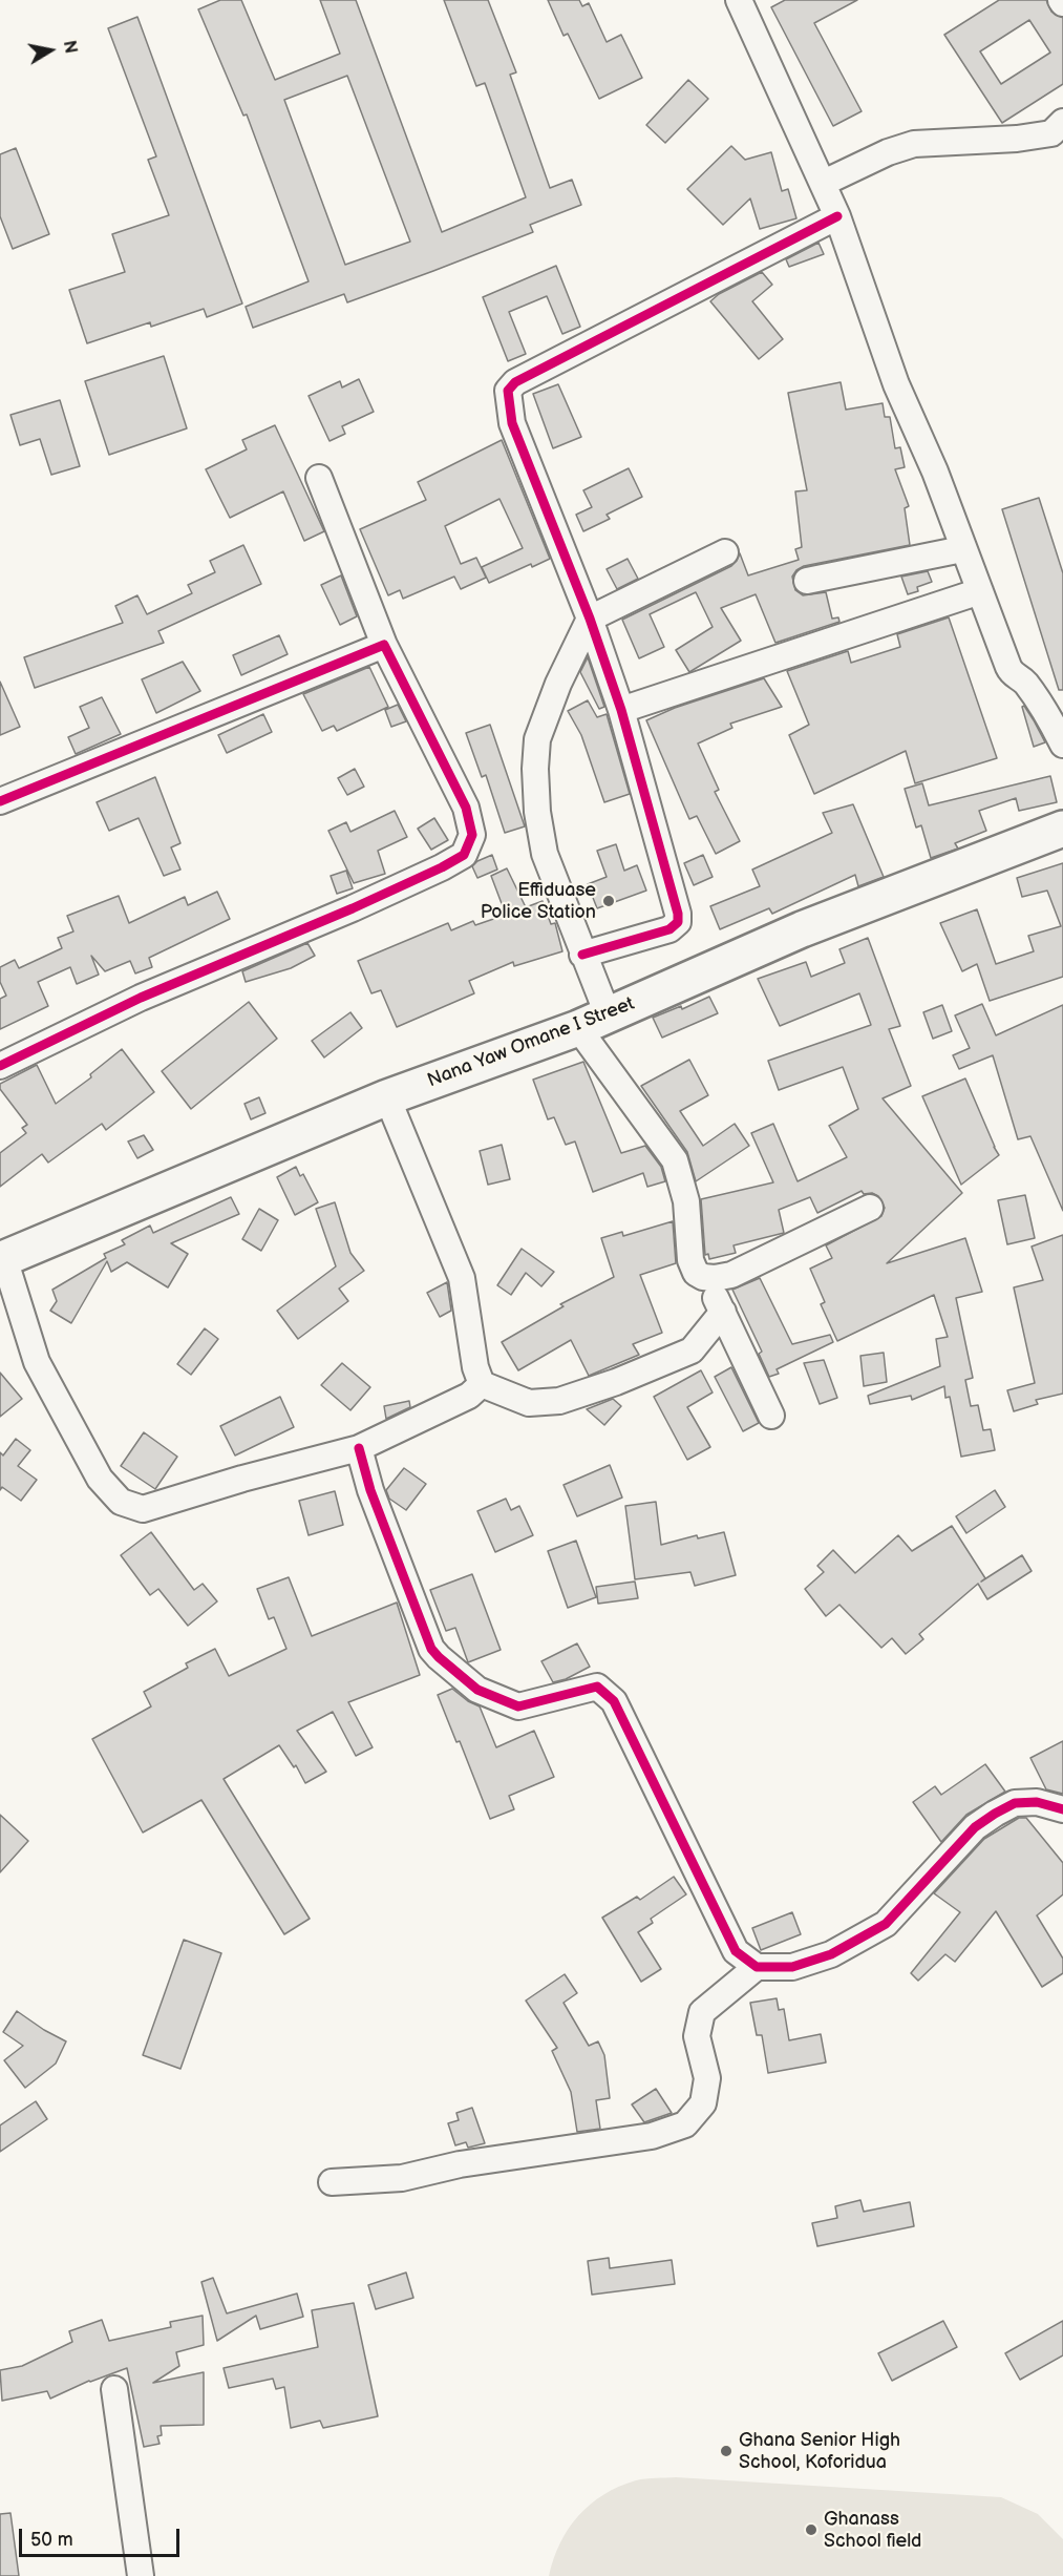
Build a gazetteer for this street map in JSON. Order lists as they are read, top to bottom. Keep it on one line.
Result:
{"streets":{"main road":["Nana Yaw Omane I Street"]},"places":["Effiduase Police Station","Ghana Senior High School, Koforidua","Ghanass School field"],"scale_bar":"50 m","north":"right"}
